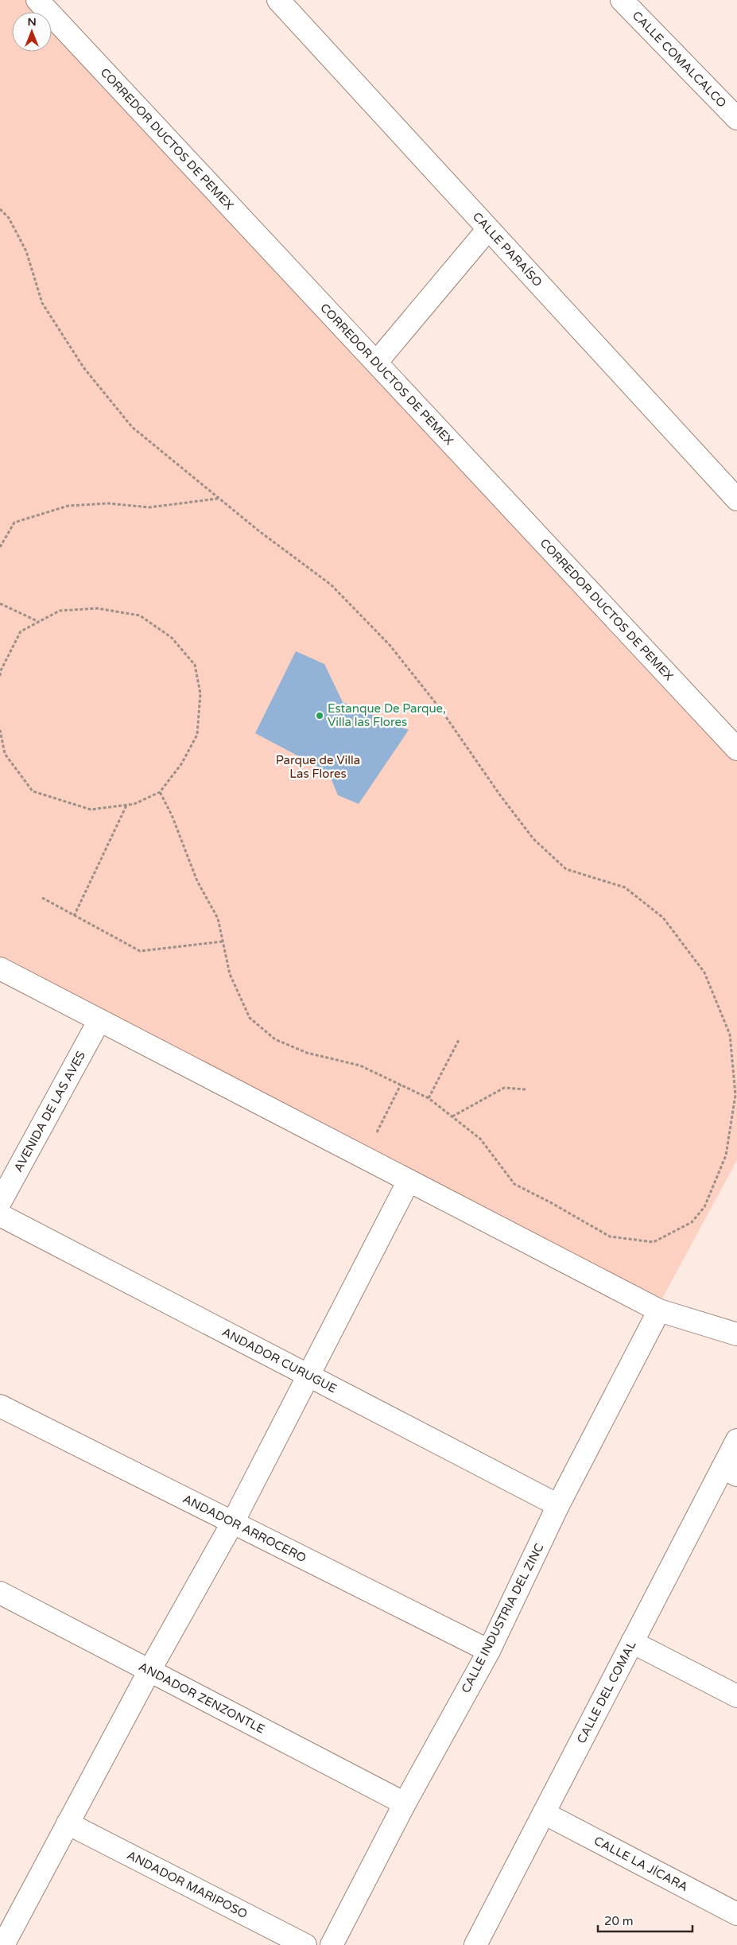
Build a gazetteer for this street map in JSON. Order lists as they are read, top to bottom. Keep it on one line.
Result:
{"streets":{"street":["CALLE COMALCALCO","CORREDOR DUCTOS DE PEMEX","CALLE PARAÍSO","AVENIDA DE LAS AVES","ANDADOR CURUGUE","ANDADOR ARROCERO","CALLE INDUSTRIA DEL ZINC","CALLE DEL COMAL","ANDADOR ZENZONTLE","CALLE LA JÍCARA","ANDADOR MARIPOSO"]},"crossings":[["ANDADOR CURUGUE","CALLE INDUSTRIA DEL ZINC"],["ANDADOR ARROCERO","CALLE INDUSTRIA DEL ZINC"],["CALLE INDUSTRIA DEL ZINC","ANDADOR ZENZONTLE"],["CALLE DEL COMAL","CALLE LA JÍCARA"]],"parks":["Parque de Villa Las Flores"],"places":["Estanque De Parque, Villa las Flores"],"scale_bar":"20 m","north":"top"}
